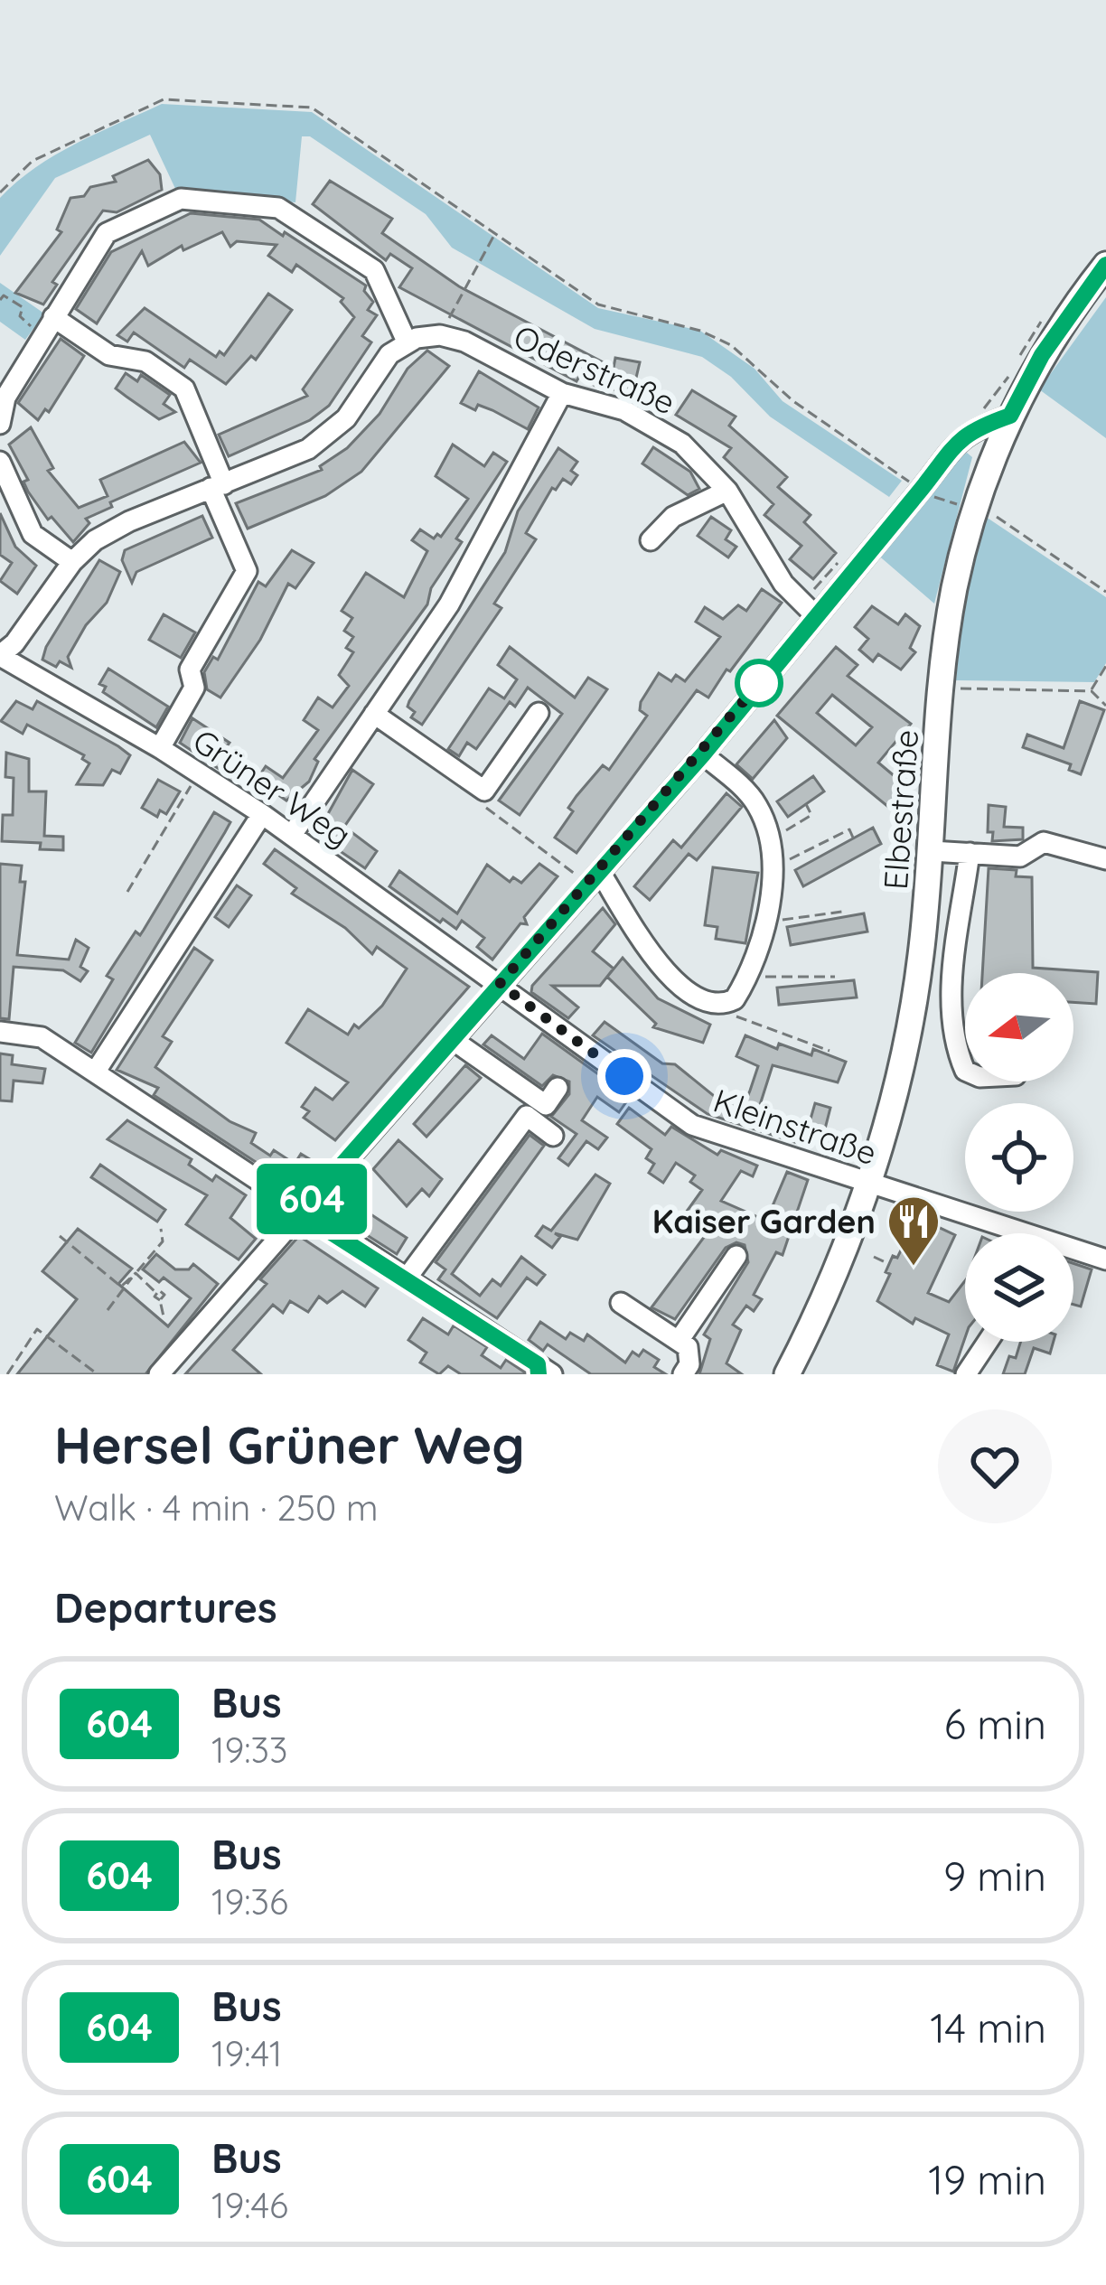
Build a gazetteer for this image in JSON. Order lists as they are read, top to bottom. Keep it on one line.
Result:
{"streets":{"main road":["Elbestraße"],"street":["Oderstraße","Grüner Weg","Kleinstraße"]},"crossings":[["Grüner Weg","Kleinstraße"],["Elbestraße","Kleinstraße"]],"places":{"restaurant":["Kaiser Garden"]},"lines":["bus line 604"],"north":"left","page":{"on_map":"604","heading":[["Hersel Grüner Weg","Walk · 4 min · 250 m"],"Departures"],"list":[{"mark":"604","name":"Bus","note":"19:33","value":"6 min"},{"mark":"604","name":"Bus","note":"19:36","value":"9 min"},{"mark":"604","name":"Bus","note":"19:41","value":"14 min"},{"mark":"604","name":"Bus","note":"19:46","value":"19 min"}]}}
